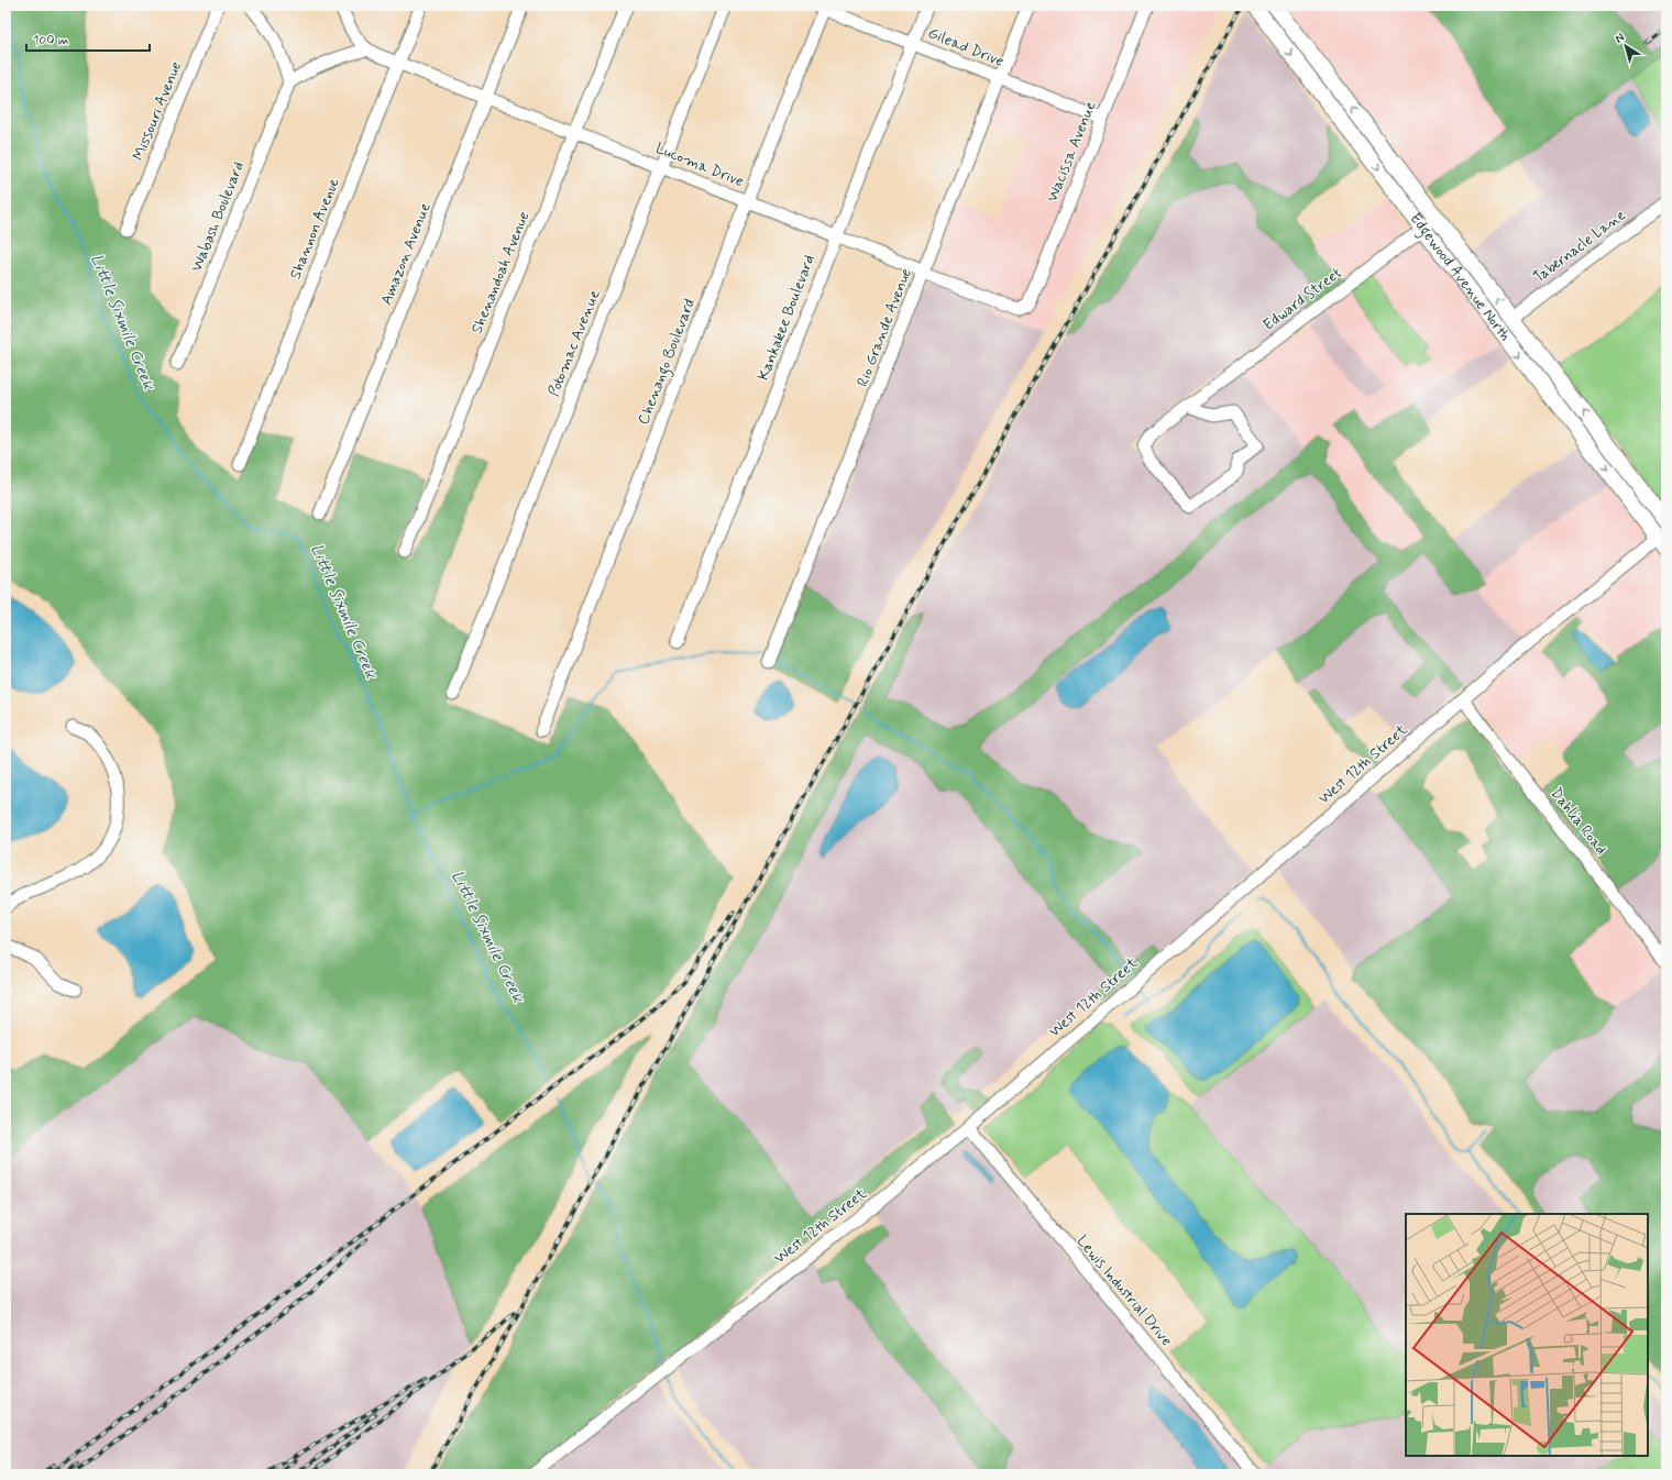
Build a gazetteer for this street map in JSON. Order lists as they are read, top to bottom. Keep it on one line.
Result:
{"streets":{"main road":["Edgewood Avenue North"],"street":["Gilead Drive","Missouri Avenue","Wacissa Avenue","Lucoma Drive","Wabash Boulevard","Shannon Avenue","Tabernacle Lane","Amazon Avenue","Shenandoah Avenue","Edward Street","Kankakee Boulevard","Rio Grande Avenue","Potomac Avenue","Chenango Boulevard","West 12th Street","Dahlia Road","Lewis Industrial Drive"]},"crossings":[["Gilead Drive","Wacissa Avenue"],["Gilead Drive","Kankakee Boulevard"],["Gilead Drive","Rio Grande Avenue"],["Gilead Drive","Chenango Boulevard"],["Wacissa Avenue","Lucoma Drive"],["Lucoma Drive","Shannon Avenue"],["Lucoma Drive","Amazon Avenue"],["Lucoma Drive","Shenandoah Avenue"],["Lucoma Drive","Kankakee Boulevard"],["Lucoma Drive","Rio Grande Avenue"],["Lucoma Drive","Potomac Avenue"],["Lucoma Drive","Chenango Boulevard"],["Tabernacle Lane","Edgewood Avenue North"],["Edgewood Avenue North","Edward Street"],["Edgewood Avenue North","West 12th Street"],["West 12th Street","Dahlia Road"],["West 12th Street","Lewis Industrial Drive"]],"water":["Little Sixmile Creek"],"scale_bar":"100 m","north":"top left"}
